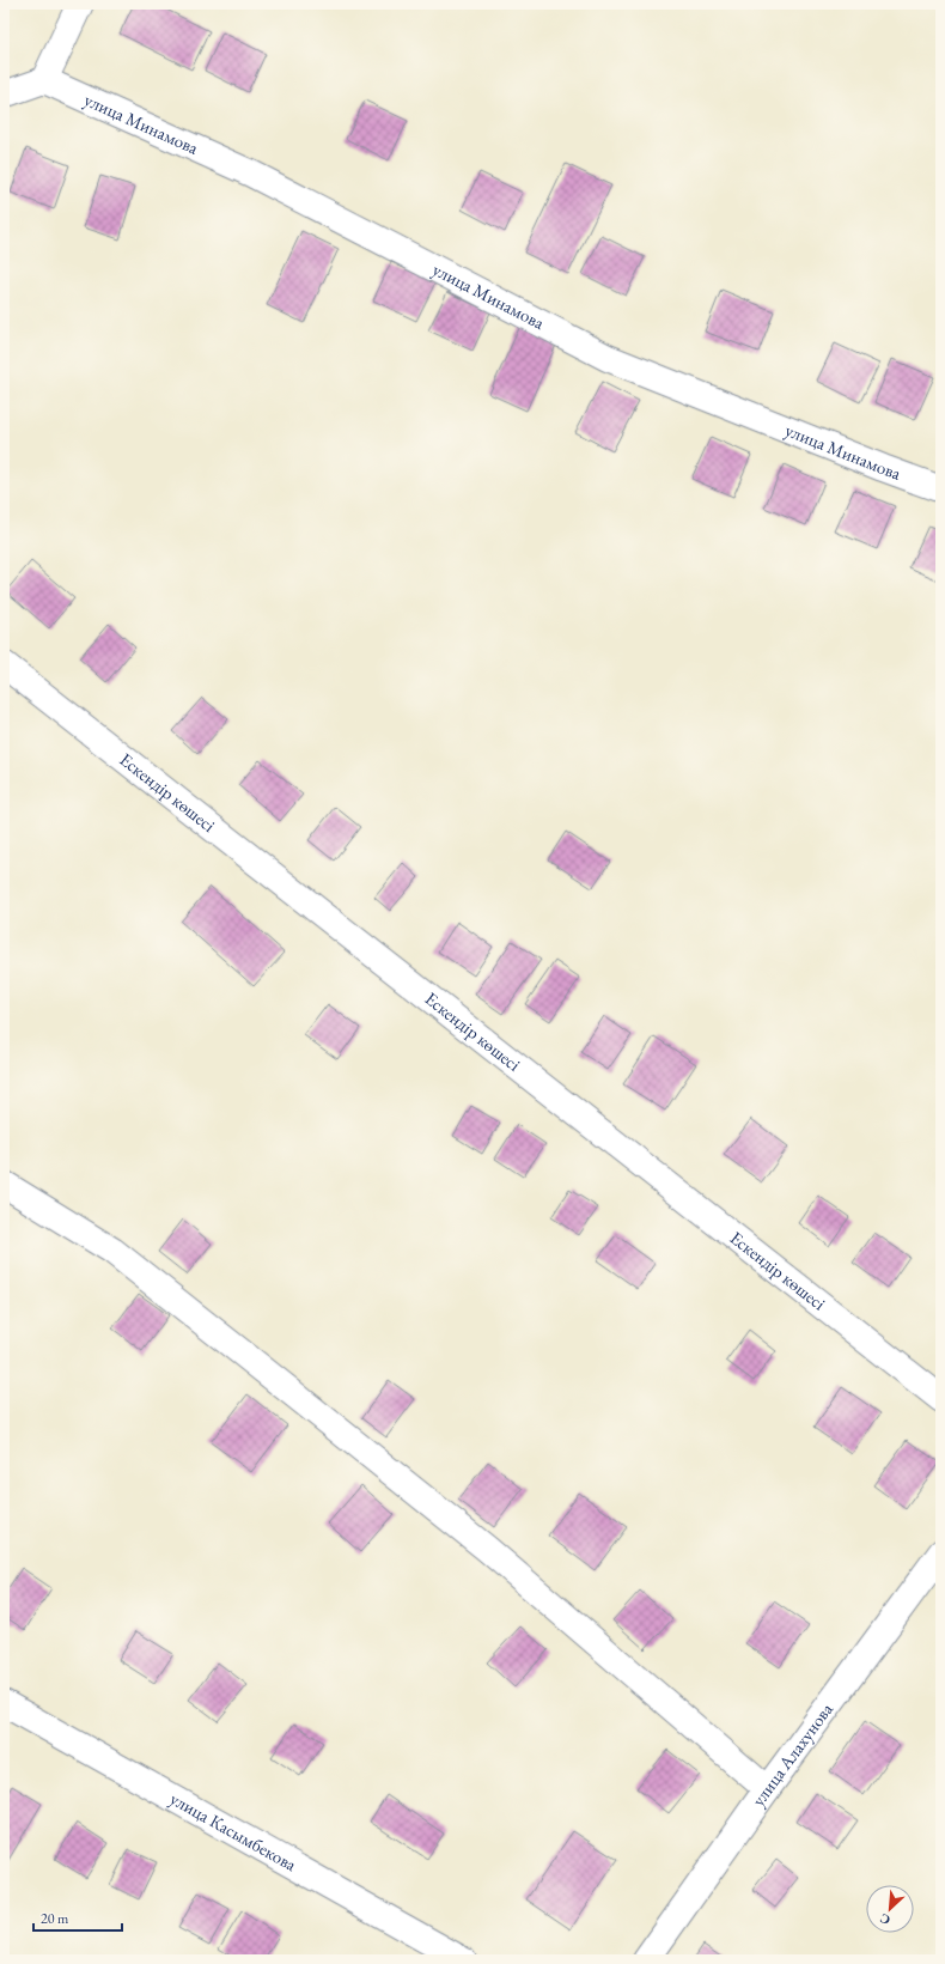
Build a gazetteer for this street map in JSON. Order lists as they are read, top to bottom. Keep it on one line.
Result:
{"streets":{"street":["улица Минамова","Ескендір көшесі","улица Алахунова","улица Касымбекова"]},"scale_bar":"20 m","north":"bottom left"}
